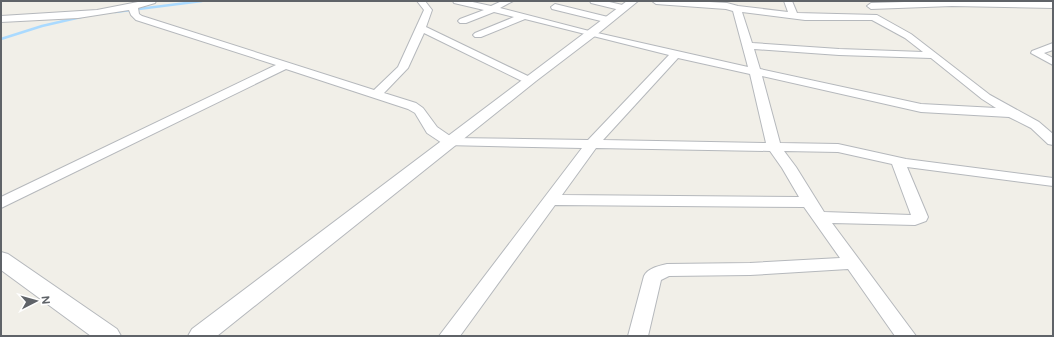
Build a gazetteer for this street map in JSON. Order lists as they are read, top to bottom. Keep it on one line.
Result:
{"north":"right"}
